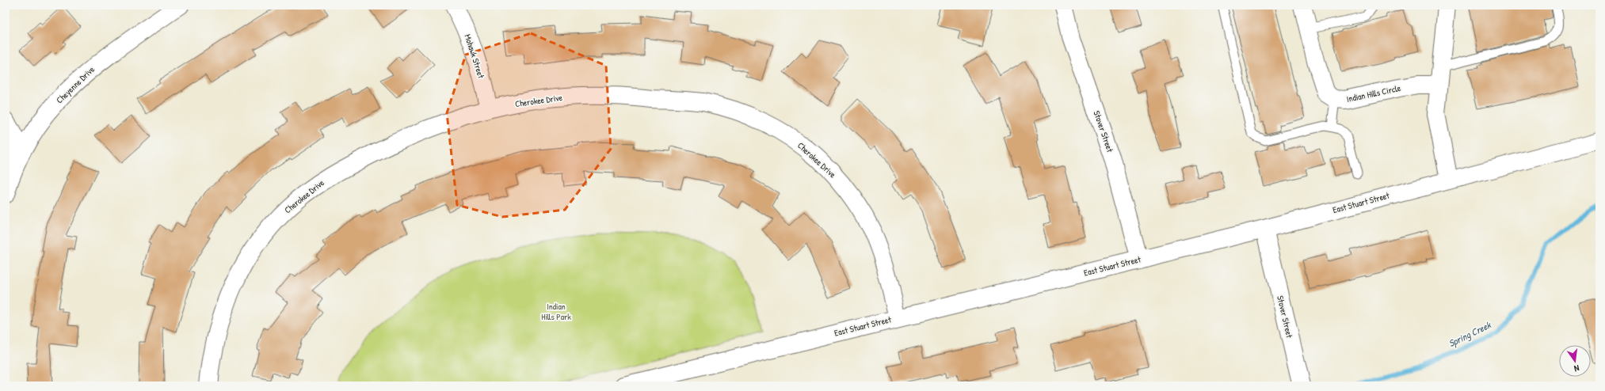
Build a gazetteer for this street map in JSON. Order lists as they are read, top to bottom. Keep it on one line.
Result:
{"streets":{"street":["Mohawk Street","Cheyenne Drive","Indian Hills Circle","Cherokee Drive","Stover Street","East Stuart Street"]},"crossings":[["Mohawk Street","Cherokee Drive"],["Cherokee Drive","East Stuart Street"],["Stover Street","East Stuart Street"]],"water":["Spring Creek"],"parks":["Indian Hills Park"],"north":"bottom"}
